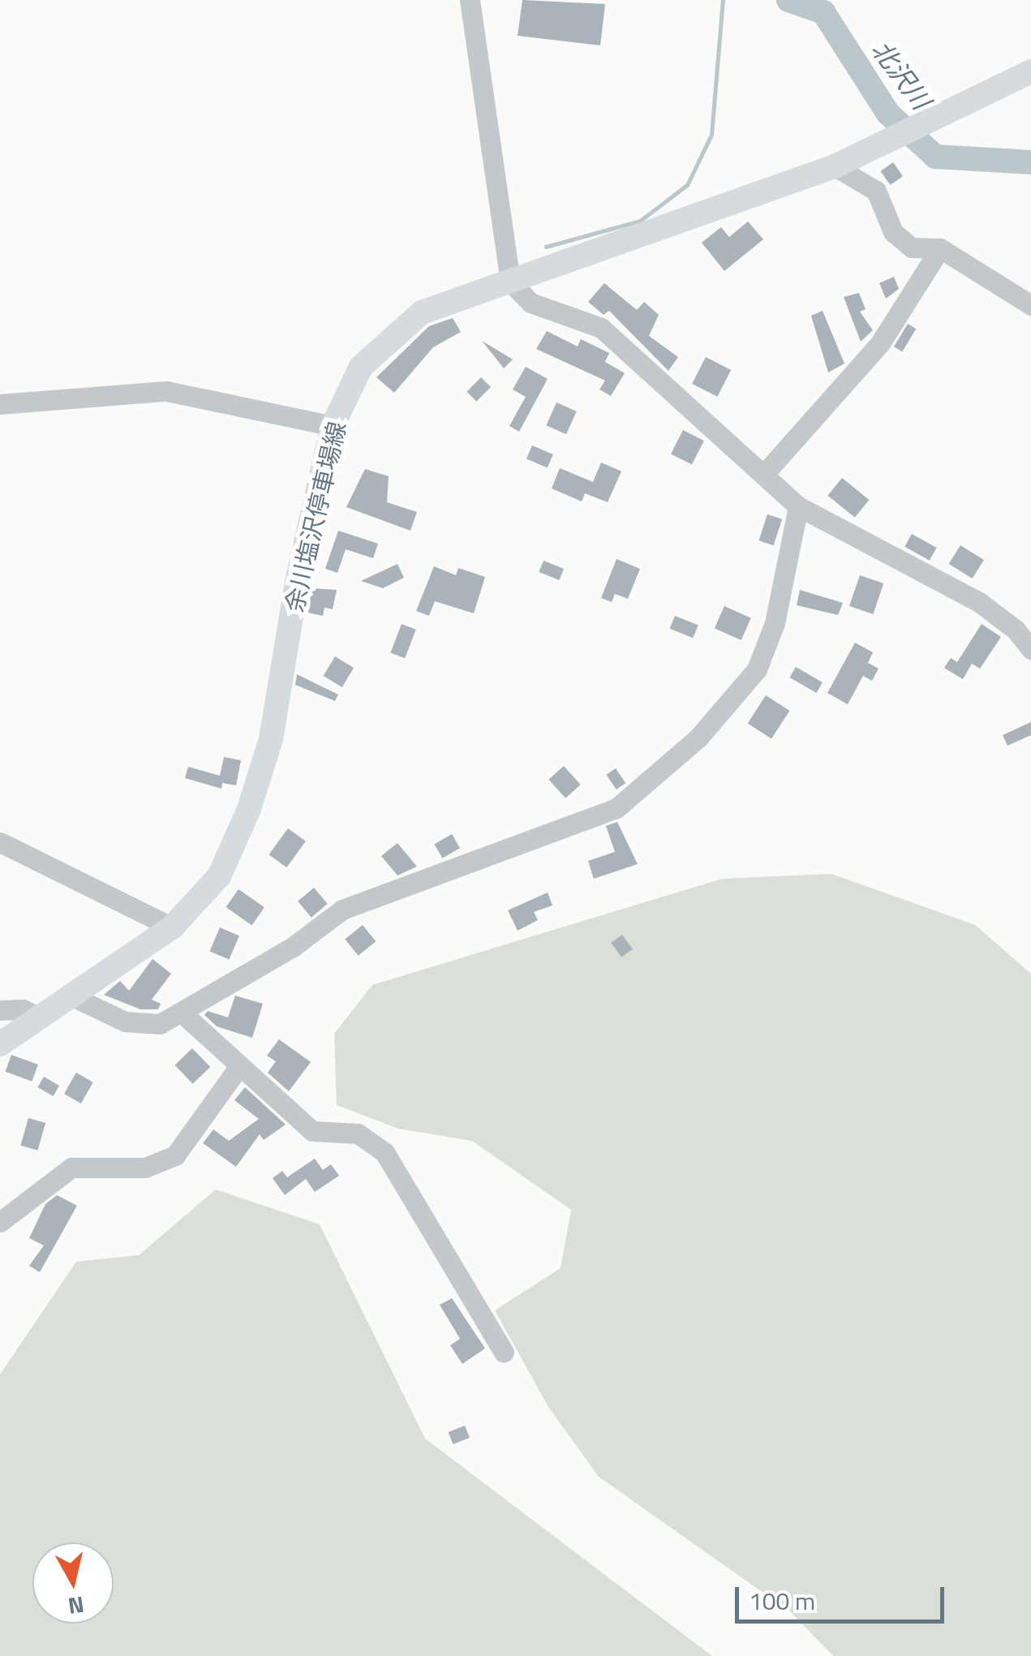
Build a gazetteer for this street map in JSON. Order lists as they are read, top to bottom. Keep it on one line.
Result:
{"streets":{"main road":["余川塩沢停車場線"]},"water":["北沢川"],"scale_bar":"100 m","north":"bottom"}
